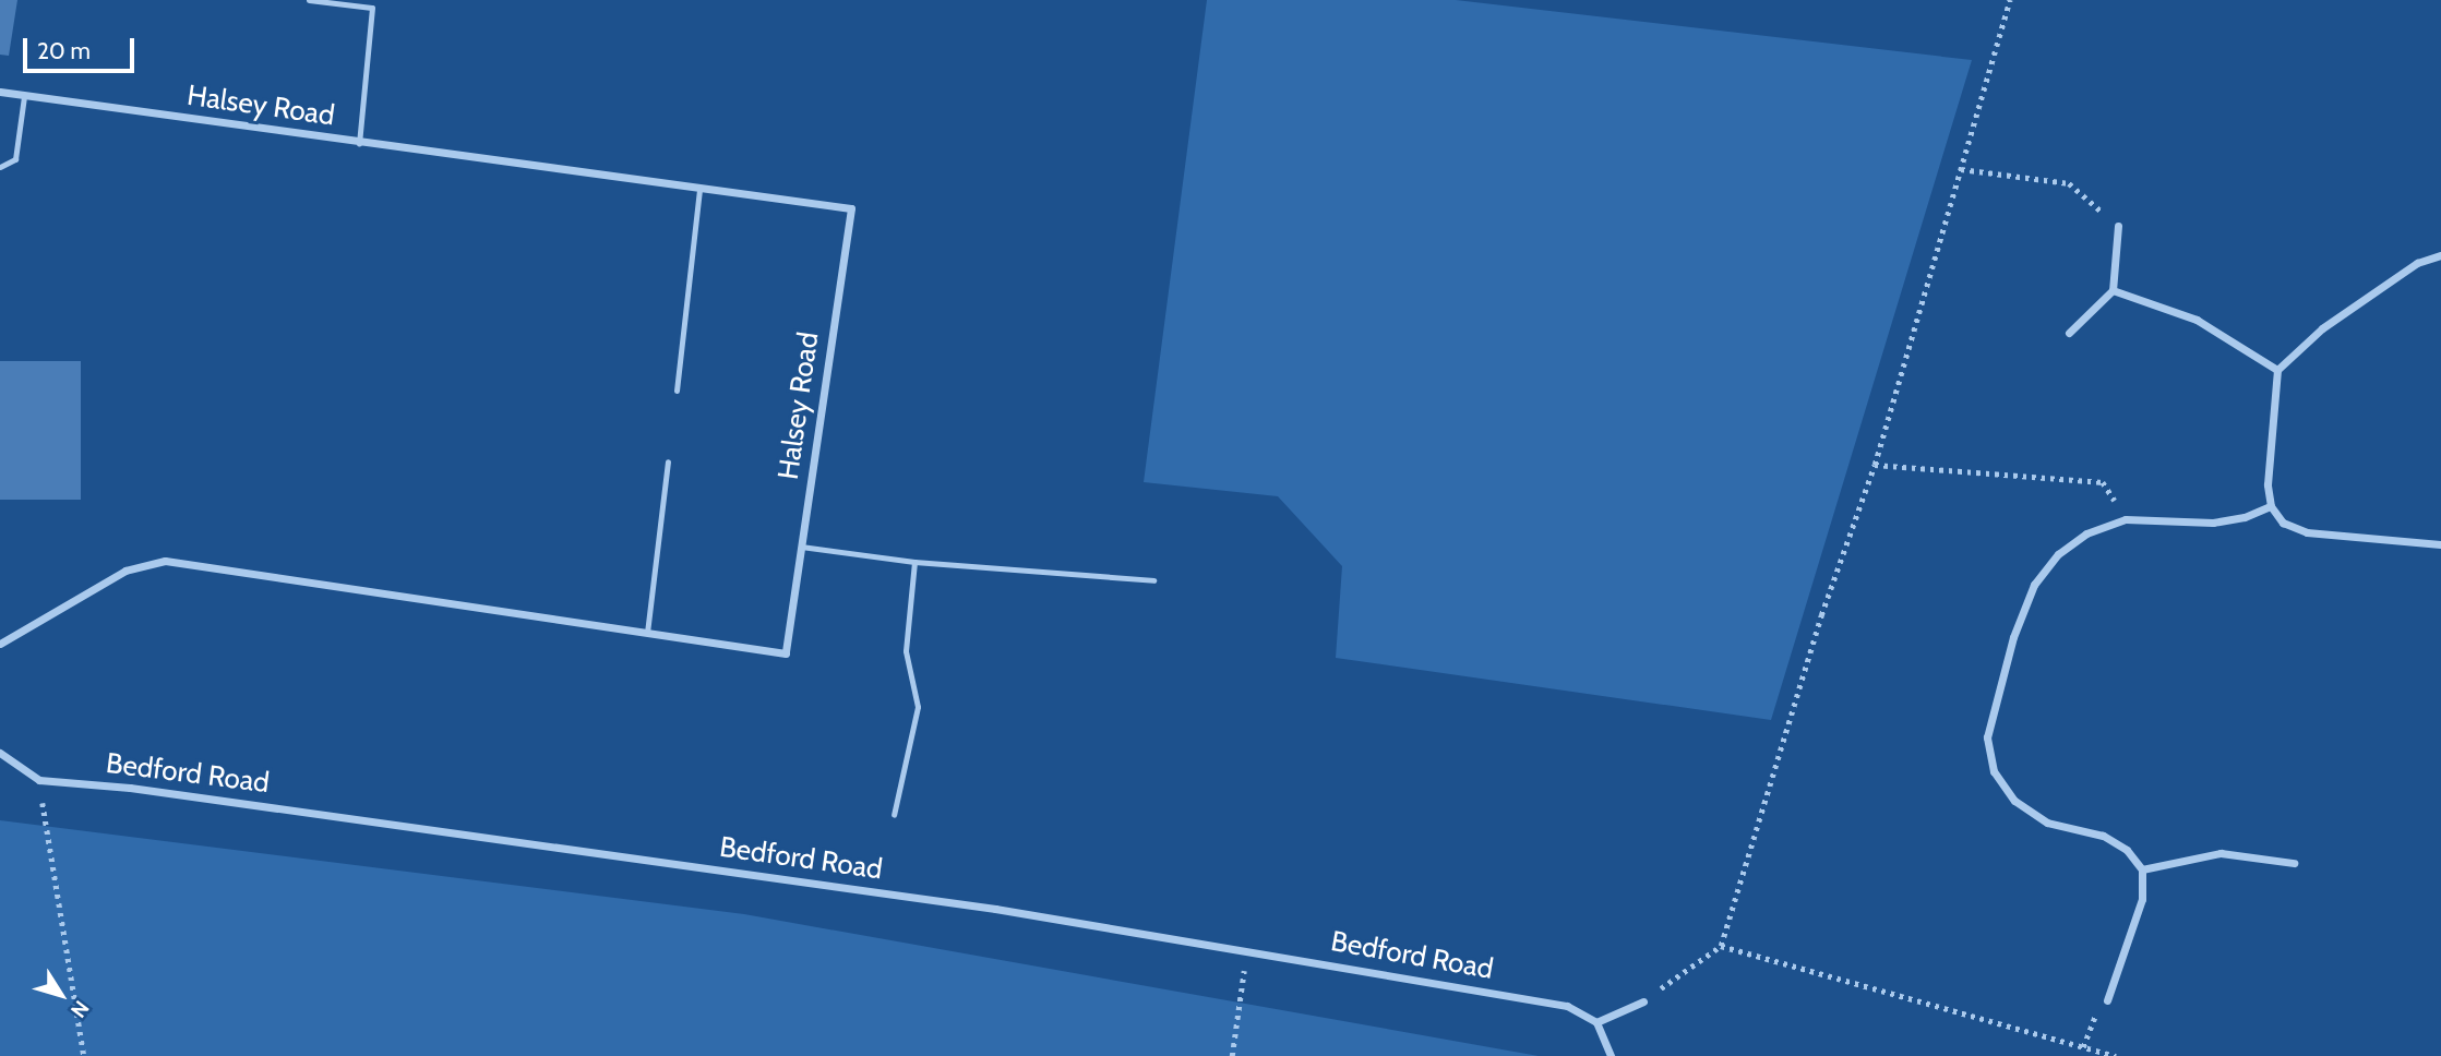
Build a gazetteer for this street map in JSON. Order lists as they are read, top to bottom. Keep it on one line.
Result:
{"streets":{"street":["Halsey Road","Bedford Road"]},"scale_bar":"20 m","north":"bottom right"}
